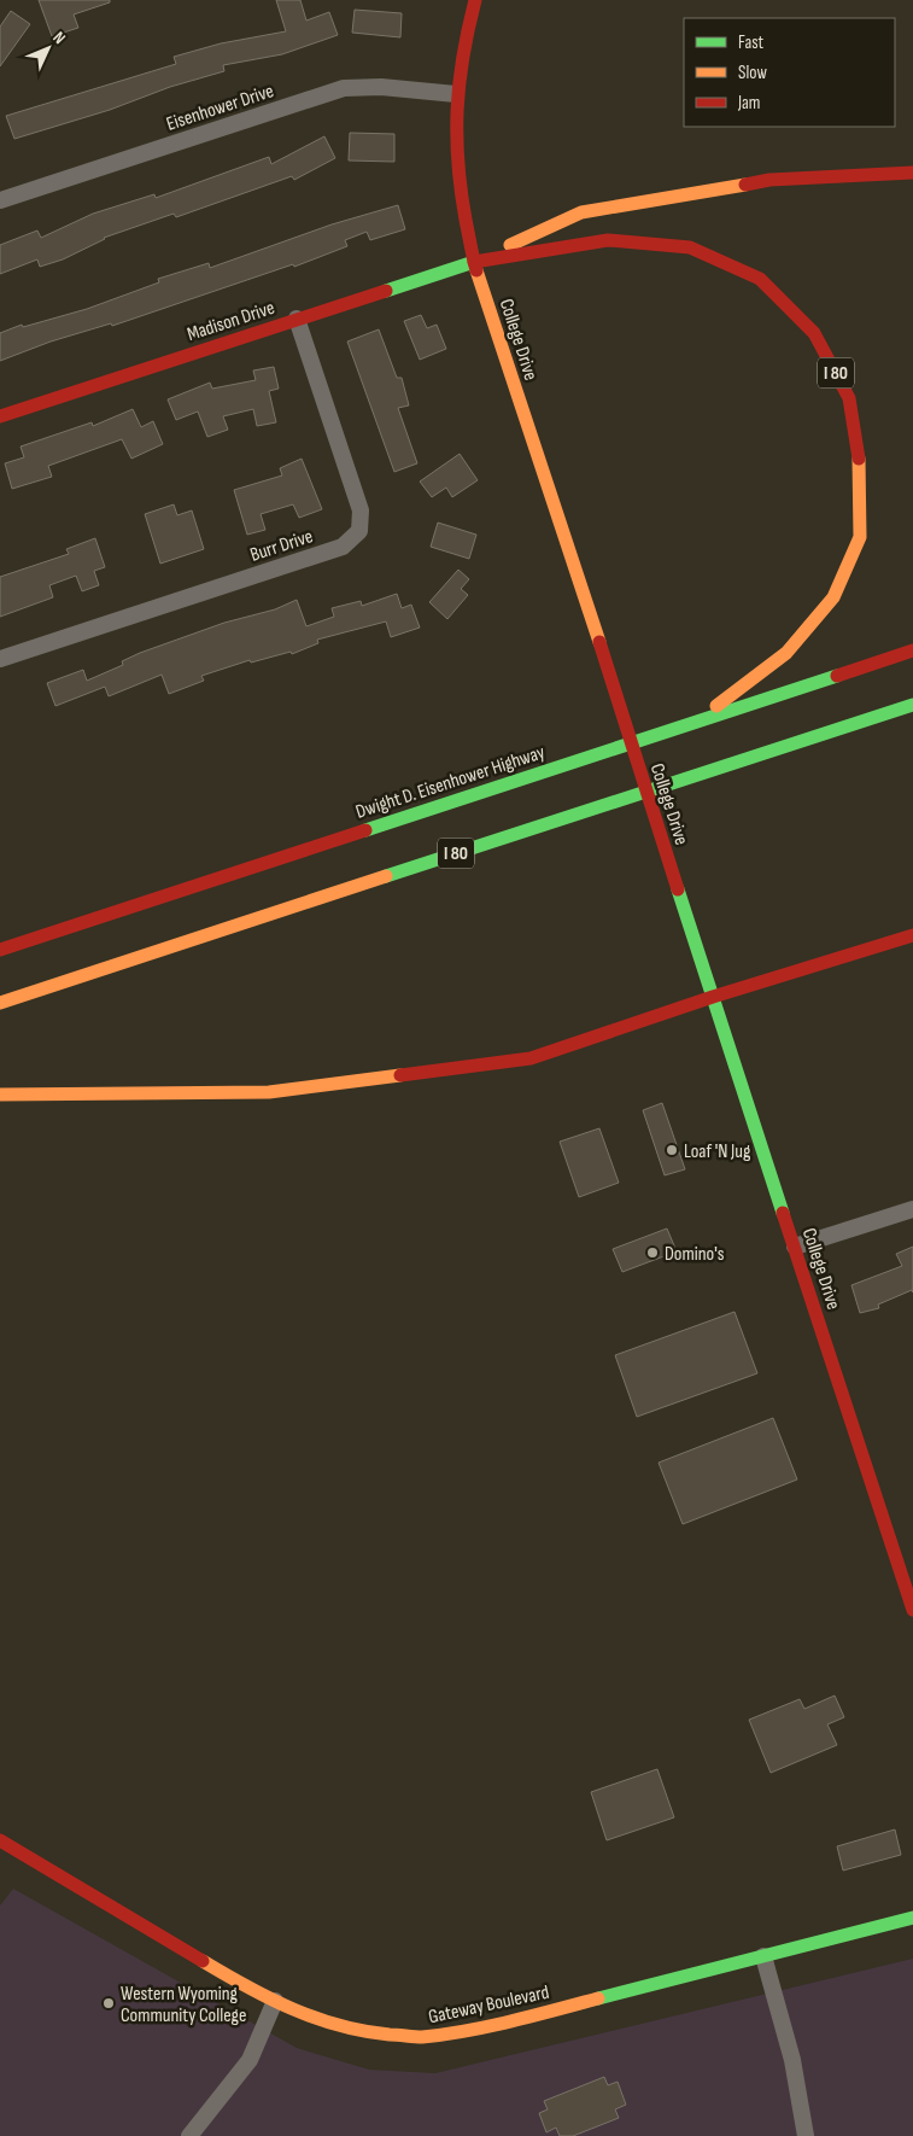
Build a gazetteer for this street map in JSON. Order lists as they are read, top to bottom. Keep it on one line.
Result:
{"streets":{"main road":["Madison Drive","College Drive","I 80","Dwight D. Eisenhower Highway","Gateway Boulevard"],"street":["Eisenhower Drive","Burr Drive"]},"crossings":[["Eisenhower Drive","College Drive"],["Madison Drive","College Drive"],["Madison Drive","I 80"],["Madison Drive","Burr Drive"],["College Drive","I 80"],["I 80","Dwight D. Eisenhower Highway"]],"places":["Loaf 'N Jug","Domino's","Western Wyoming Community College"],"legend":["Fast","Slow","Jam"],"north":"top right"}
